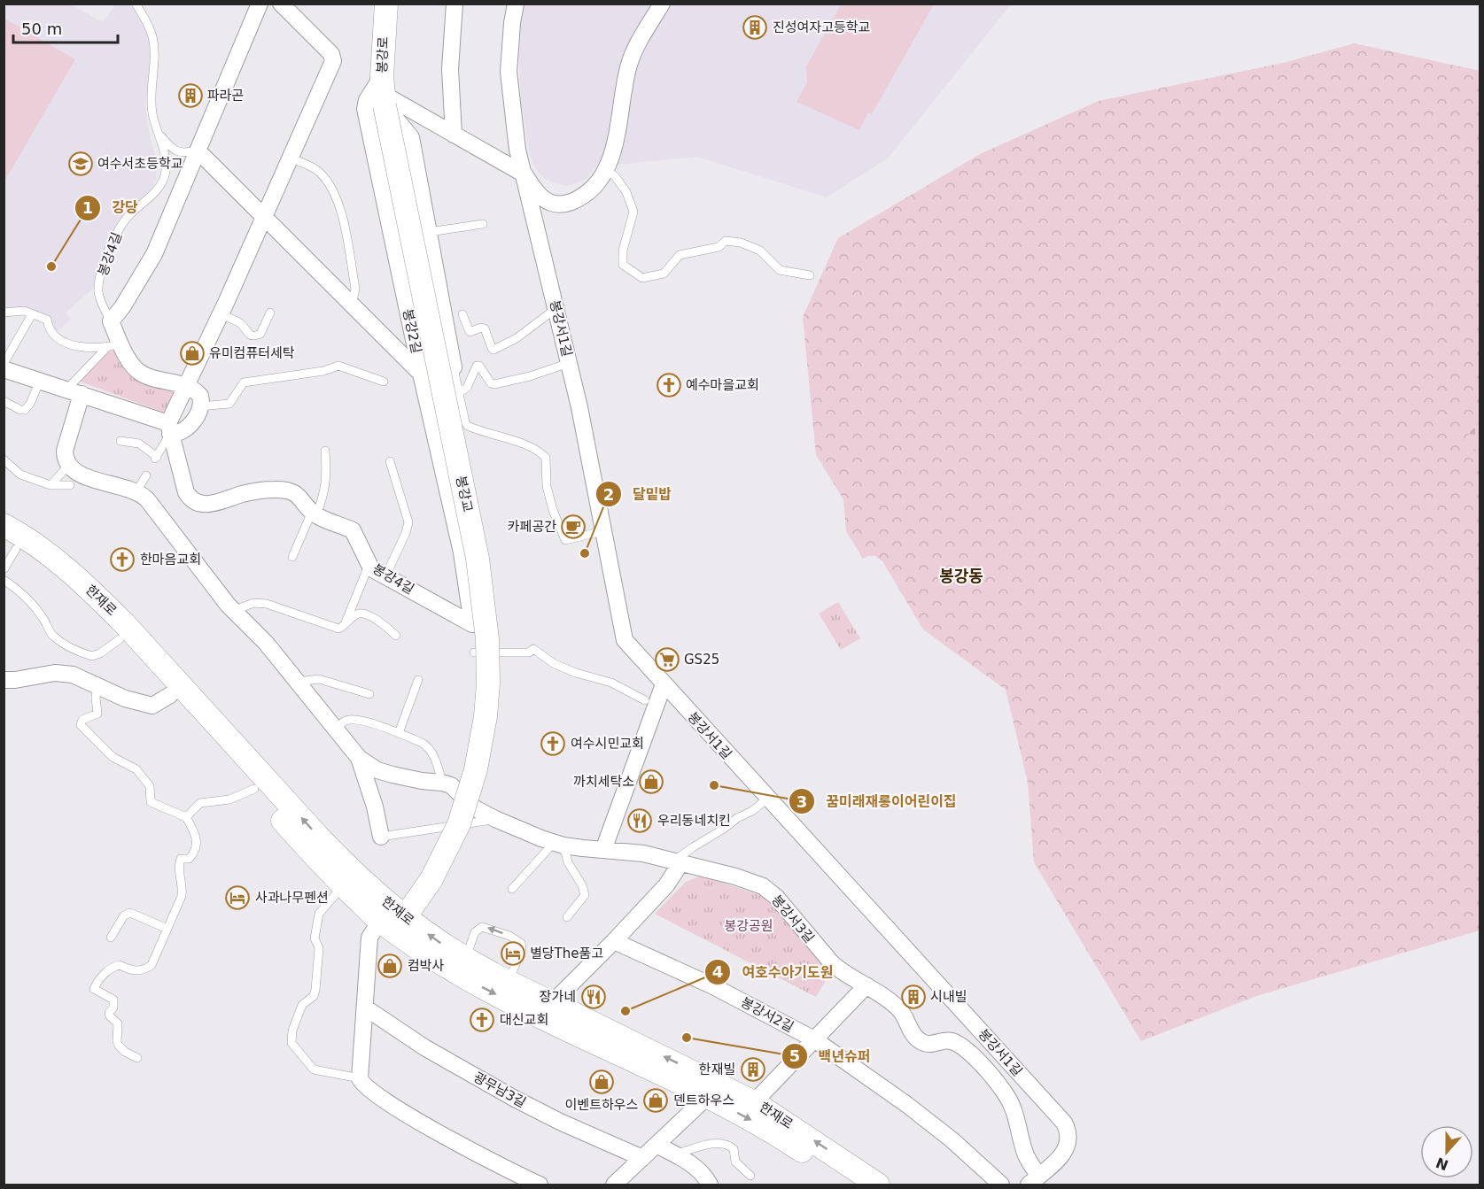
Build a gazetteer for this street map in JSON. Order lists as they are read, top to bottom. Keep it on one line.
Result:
{"streets":{"street":["봉강로","봉강4길","봉강서1길","봉강2길","봉강교","한재로","봉강서3길","봉강서2길","광무남3길"]},"crossings":[["봉강로","봉강2길"],["봉강로","봉강교"],["봉강4길","봉강2길"],["봉강서1길","봉강서3길"],["봉강2길","봉강교"],["봉강교","한재로"]],"districts":["봉강동"],"parks":["봉강공원"],"places":{"building":["진성여자고등학교","파라곤","시내빌","한재빌"],"school or university":["여수서초등학교"],"other":["강당","달밑밥","꿈미래재롱이어린이집","여호수아기도원","백년슈퍼"],"shop":["유미컴퓨터세탁","까치세탁소","컴박사","이벤트하우스","덴트하우스"],"church":["예수마을교회","한마음교회","여수시민교회","대신교회"],"cafe":["카페공간"],"supermarket":["GS25"],"restaurant":["우리동네치킨","장가네"],"hotel":["사과나무펜션","별당The품고"]},"scale_bar":"50 m","north":"bottom"}
